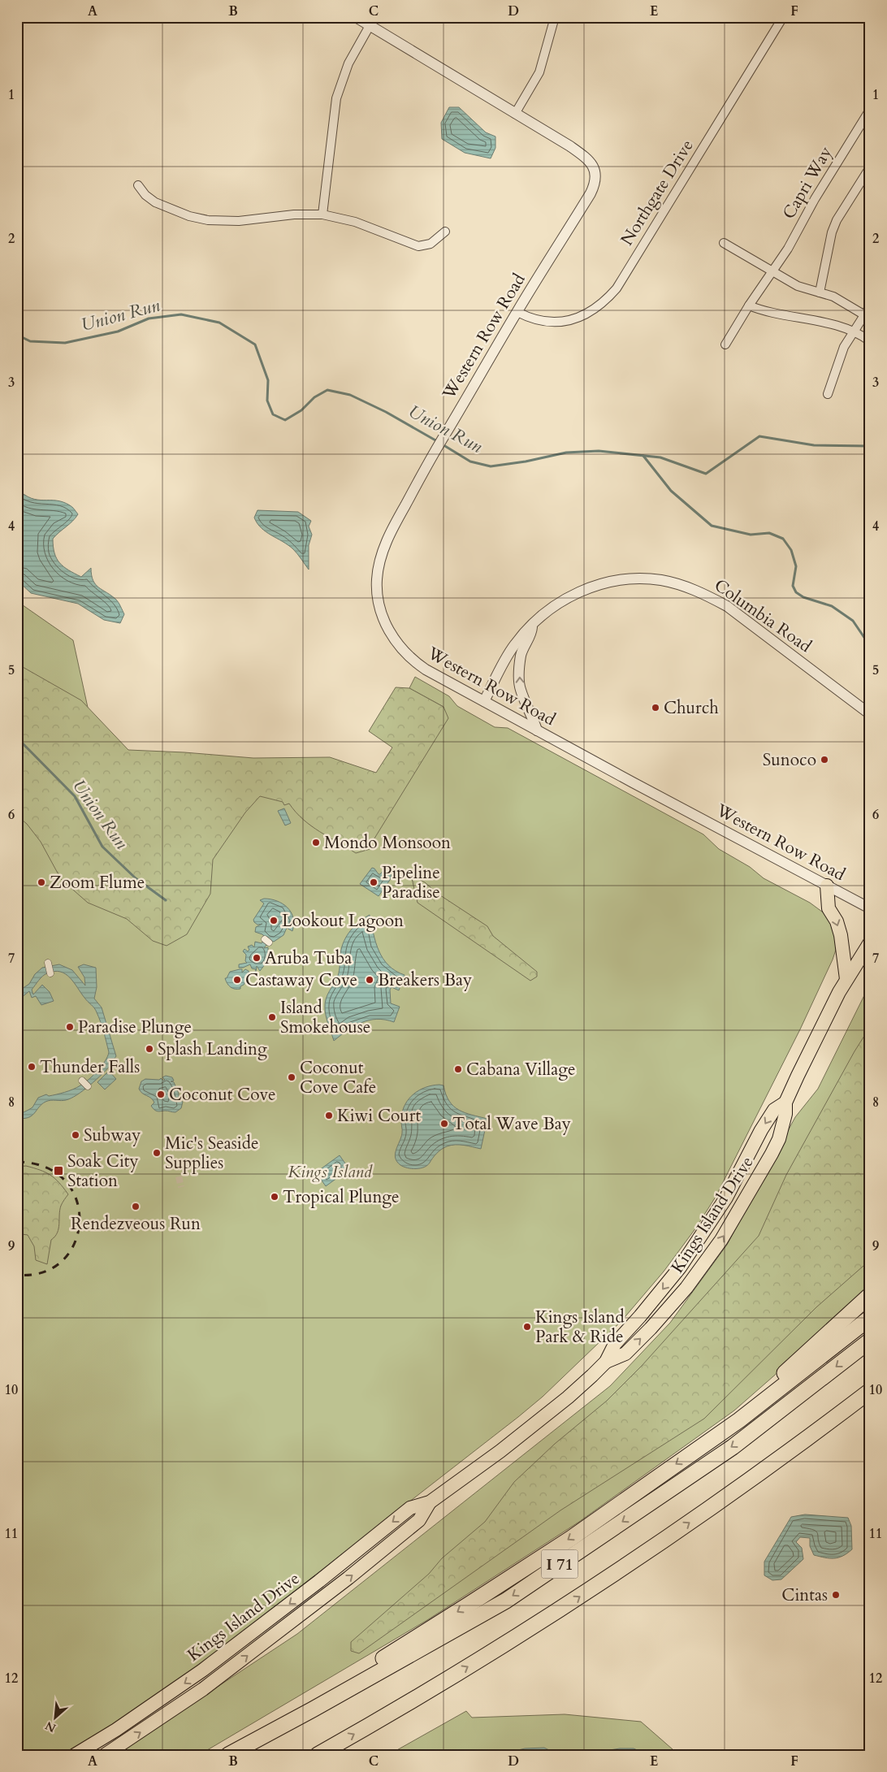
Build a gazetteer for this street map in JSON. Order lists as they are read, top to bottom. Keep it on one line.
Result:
{"streets":{"highway":["I 71"],"main road":["Kings Island Drive"],"street":["Capri Way","Northgate Drive","Western Row Road","Columbia Road"]},"crossings":[["Northgate Drive","Western Row Road"],["Western Row Road","Columbia Road"]],"water":["Union Run"],"parks":["Kings Island"],"places":{"other":["Church","Sunoco","Mondo Monsoon","Zoom Flume","Pipeline Paradise","Lookout Lagoon","Aruba Tuba","Castaway Cove","Breakers Bay","Island Smokehouse","Paradise Plunge","Splash Landing","Thunder Falls","Cabana Village","Coconut Cove Cafe","Coconut Cove","Kiwi Court","Total Wave Bay","Subway","Mic's Seaside Supplies","Tropical Plunge","Rendezveous Run","Kings Island Park & Ride","Cintas"],"transit":["Soak City Station"]},"north":"bottom left","grid":{"columns":["A","B","C","D","E","F"],"rows":["1","2","3","4","5","6","7","8","9","10","11","12"]}}
